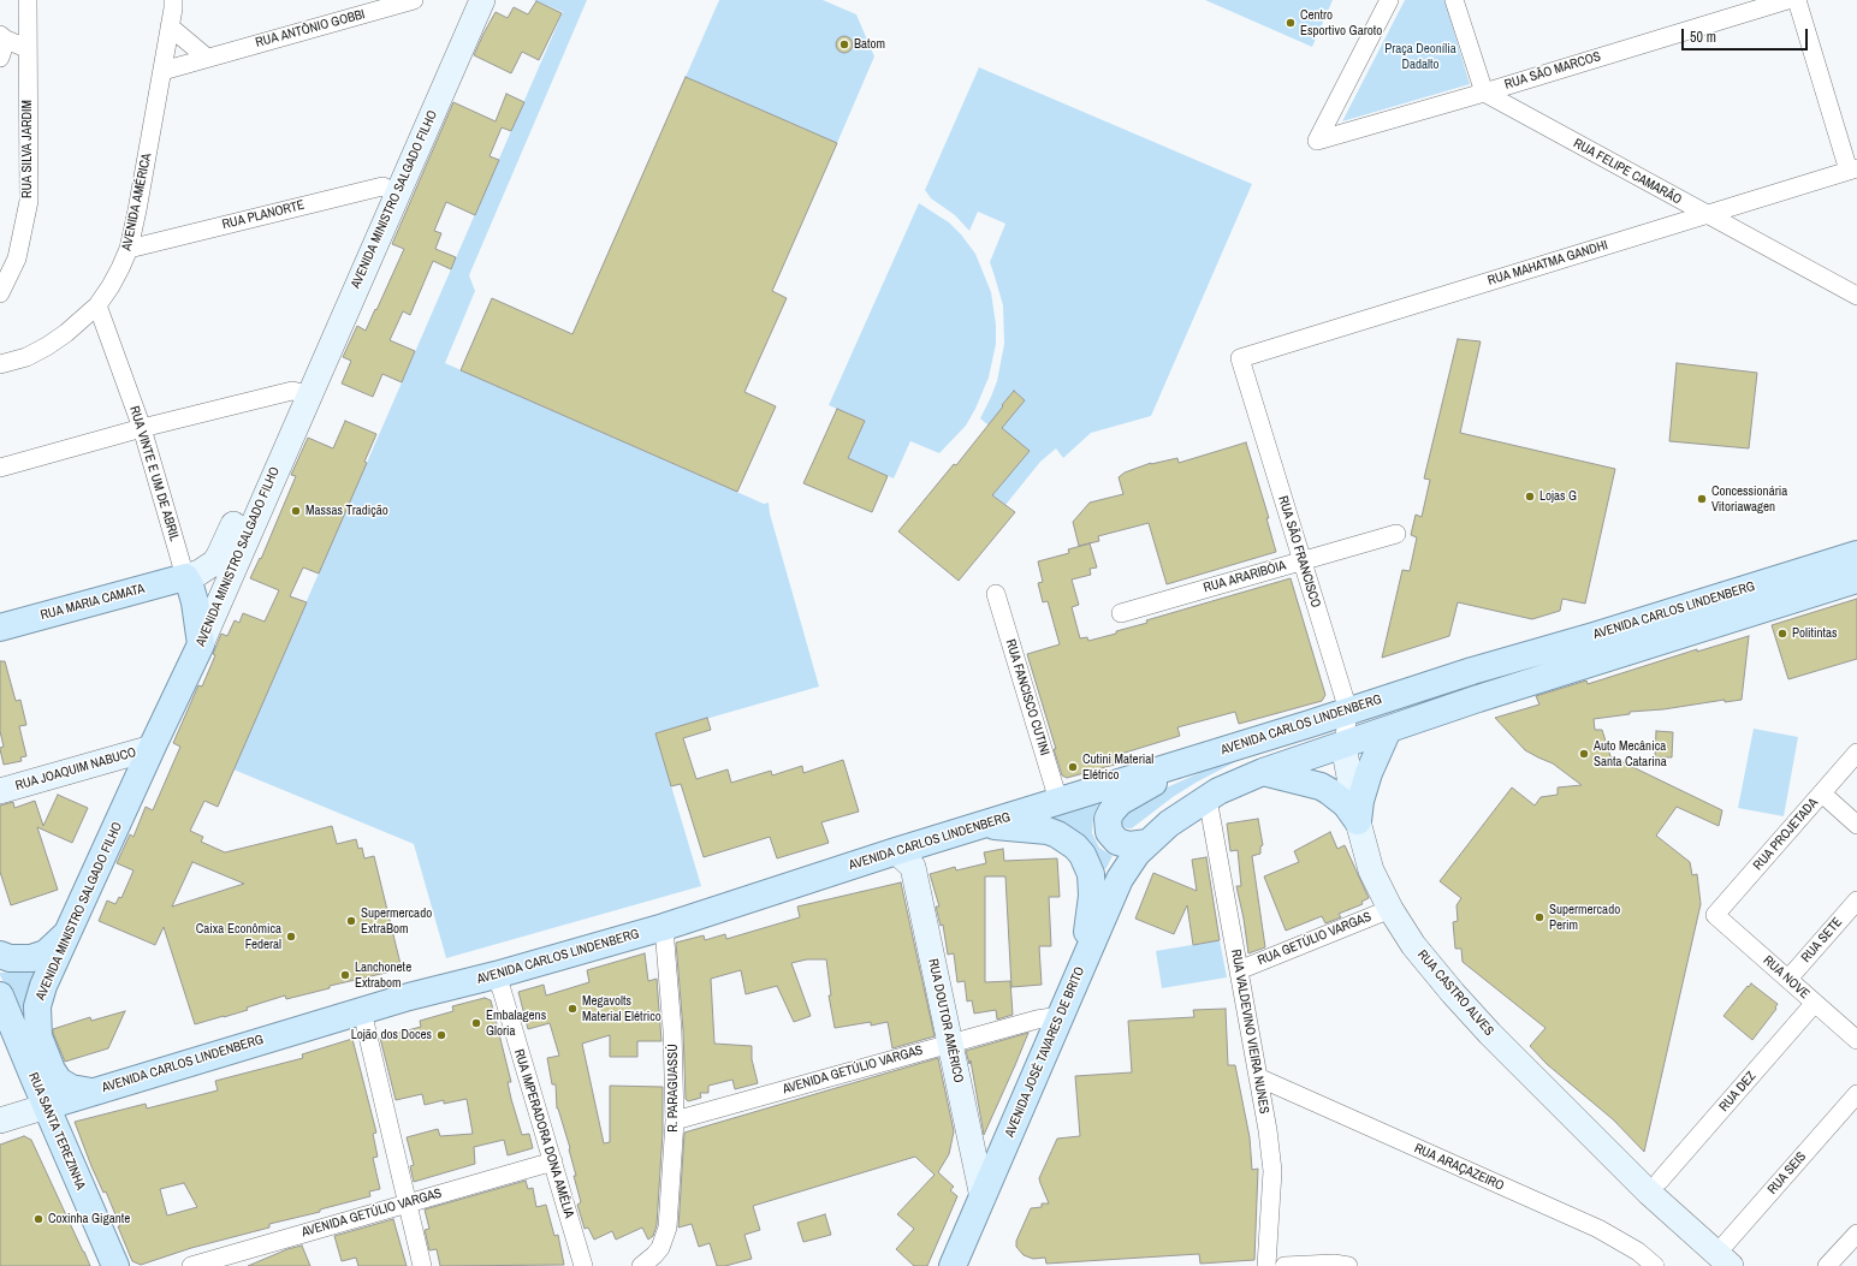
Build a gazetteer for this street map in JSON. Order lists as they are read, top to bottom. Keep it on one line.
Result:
{"streets":{"main road":["AVENIDA MINISTRO SALGADO FILHO","RUA VINTE E UM DE ABRIL","RUA MARIA CAMATA","AVENIDA CARLOS LINDENBERG","RUA JOAQUIM NABUCO","RUA CASTRO ALVES","RUA DOUTOR AMÉRICO","AVENIDA JOSÉ TAVARES DE BRITO","RUA SANTA TEREZINHA"],"street":["RUA ANTÔNIO GOBBI","RUA SÃO MARCOS","RUA SILVA JARDIM","RUA FELIPE CAMARÃO","AVENIDA AMÉRICA","RUA PLANORTE","RUA MAHATMA GANDHI","RUA SÃO FRANCISCO","RUA ARARIBÓIA","RUA FANCISCO CUTINI","RUA PROJETADA","RUA GETÚLIO VARGAS","RUA SETE","RUA NOVE","RUA VALDEVINO VIEIRA NUNES","AVENIDA GETÚLIO VARGAS","R. PARAGUASSÚ","RUA DEZ","RUA IMPERADORA DONA AMÉLIA","RUA ARAÇAZEIRO","RUA SEIS"]},"crossings":[["RUA ANTÔNIO GOBBI","AVENIDA AMÉRICA"],["RUA SÃO MARCOS","RUA FELIPE CAMARÃO"],["RUA FELIPE CAMARÃO","RUA MAHATMA GANDHI"],["AVENIDA MINISTRO SALGADO FILHO","RUA PLANORTE"],["AVENIDA MINISTRO SALGADO FILHO","RUA VINTE E UM DE ABRIL"],["AVENIDA MINISTRO SALGADO FILHO","RUA MARIA CAMATA"],["AVENIDA MINISTRO SALGADO FILHO","AVENIDA CARLOS LINDENBERG"],["AVENIDA MINISTRO SALGADO FILHO","RUA JOAQUIM NABUCO"],["AVENIDA AMÉRICA","RUA PLANORTE"],["AVENIDA AMÉRICA","RUA VINTE E UM DE ABRIL"],["RUA MAHATMA GANDHI","RUA SÃO FRANCISCO"],["RUA VINTE E UM DE ABRIL","RUA MARIA CAMATA"],["RUA SÃO FRANCISCO","RUA ARARIBÓIA"],["RUA SÃO FRANCISCO","AVENIDA CARLOS LINDENBERG"],["RUA SÃO FRANCISCO","RUA CASTRO ALVES"],["AVENIDA CARLOS LINDENBERG","RUA FANCISCO CUTINI"],["AVENIDA CARLOS LINDENBERG","RUA CASTRO ALVES"],["AVENIDA CARLOS LINDENBERG","RUA DOUTOR AMÉRICO"],["AVENIDA CARLOS LINDENBERG","RUA VALDEVINO VIEIRA NUNES"],["AVENIDA CARLOS LINDENBERG","AVENIDA JOSÉ TAVARES DE BRITO"],["AVENIDA CARLOS LINDENBERG","R. PARAGUASSÚ"],["AVENIDA CARLOS LINDENBERG","RUA SANTA TEREZINHA"],["AVENIDA CARLOS LINDENBERG","RUA IMPERADORA DONA AMÉLIA"],["RUA PROJETADA","RUA NOVE"],["RUA GETÚLIO VARGAS","RUA CASTRO ALVES"],["RUA GETÚLIO VARGAS","RUA VALDEVINO VIEIRA NUNES"],["RUA SETE","RUA NOVE"],["RUA NOVE","RUA DEZ"],["RUA CASTRO ALVES","RUA DEZ"],["RUA CASTRO ALVES","RUA SEIS"],["RUA DOUTOR AMÉRICO","AVENIDA JOSÉ TAVARES DE BRITO"],["RUA DOUTOR AMÉRICO","AVENIDA GETÚLIO VARGAS"],["RUA VALDEVINO VIEIRA NUNES","RUA ARAÇAZEIRO"],["AVENIDA JOSÉ TAVARES DE BRITO","AVENIDA GETÚLIO VARGAS"],["AVENIDA GETÚLIO VARGAS","R. PARAGUASSÚ"],["AVENIDA GETÚLIO VARGAS","RUA IMPERADORA DONA AMÉLIA"]],"parks":["Praça Deonília Dadalto"],"places":["Centro Esportivo Garoto","Batom","Lojas G","Concessionária Vitoriawagen","Massas Tradição","Politintas","Auto Mecânica Santa Catarina","Cutini Material Elétrico","Supermercado Perim","Supermercado ExtraBom","Caixa Econômica Federal","Lanchonete Extrabom","Megavolts Material Elétrico","Embalagens Gloria","Lojão dos Doces","Coxinha Gigante"],"scale_bar":"50 m"}
